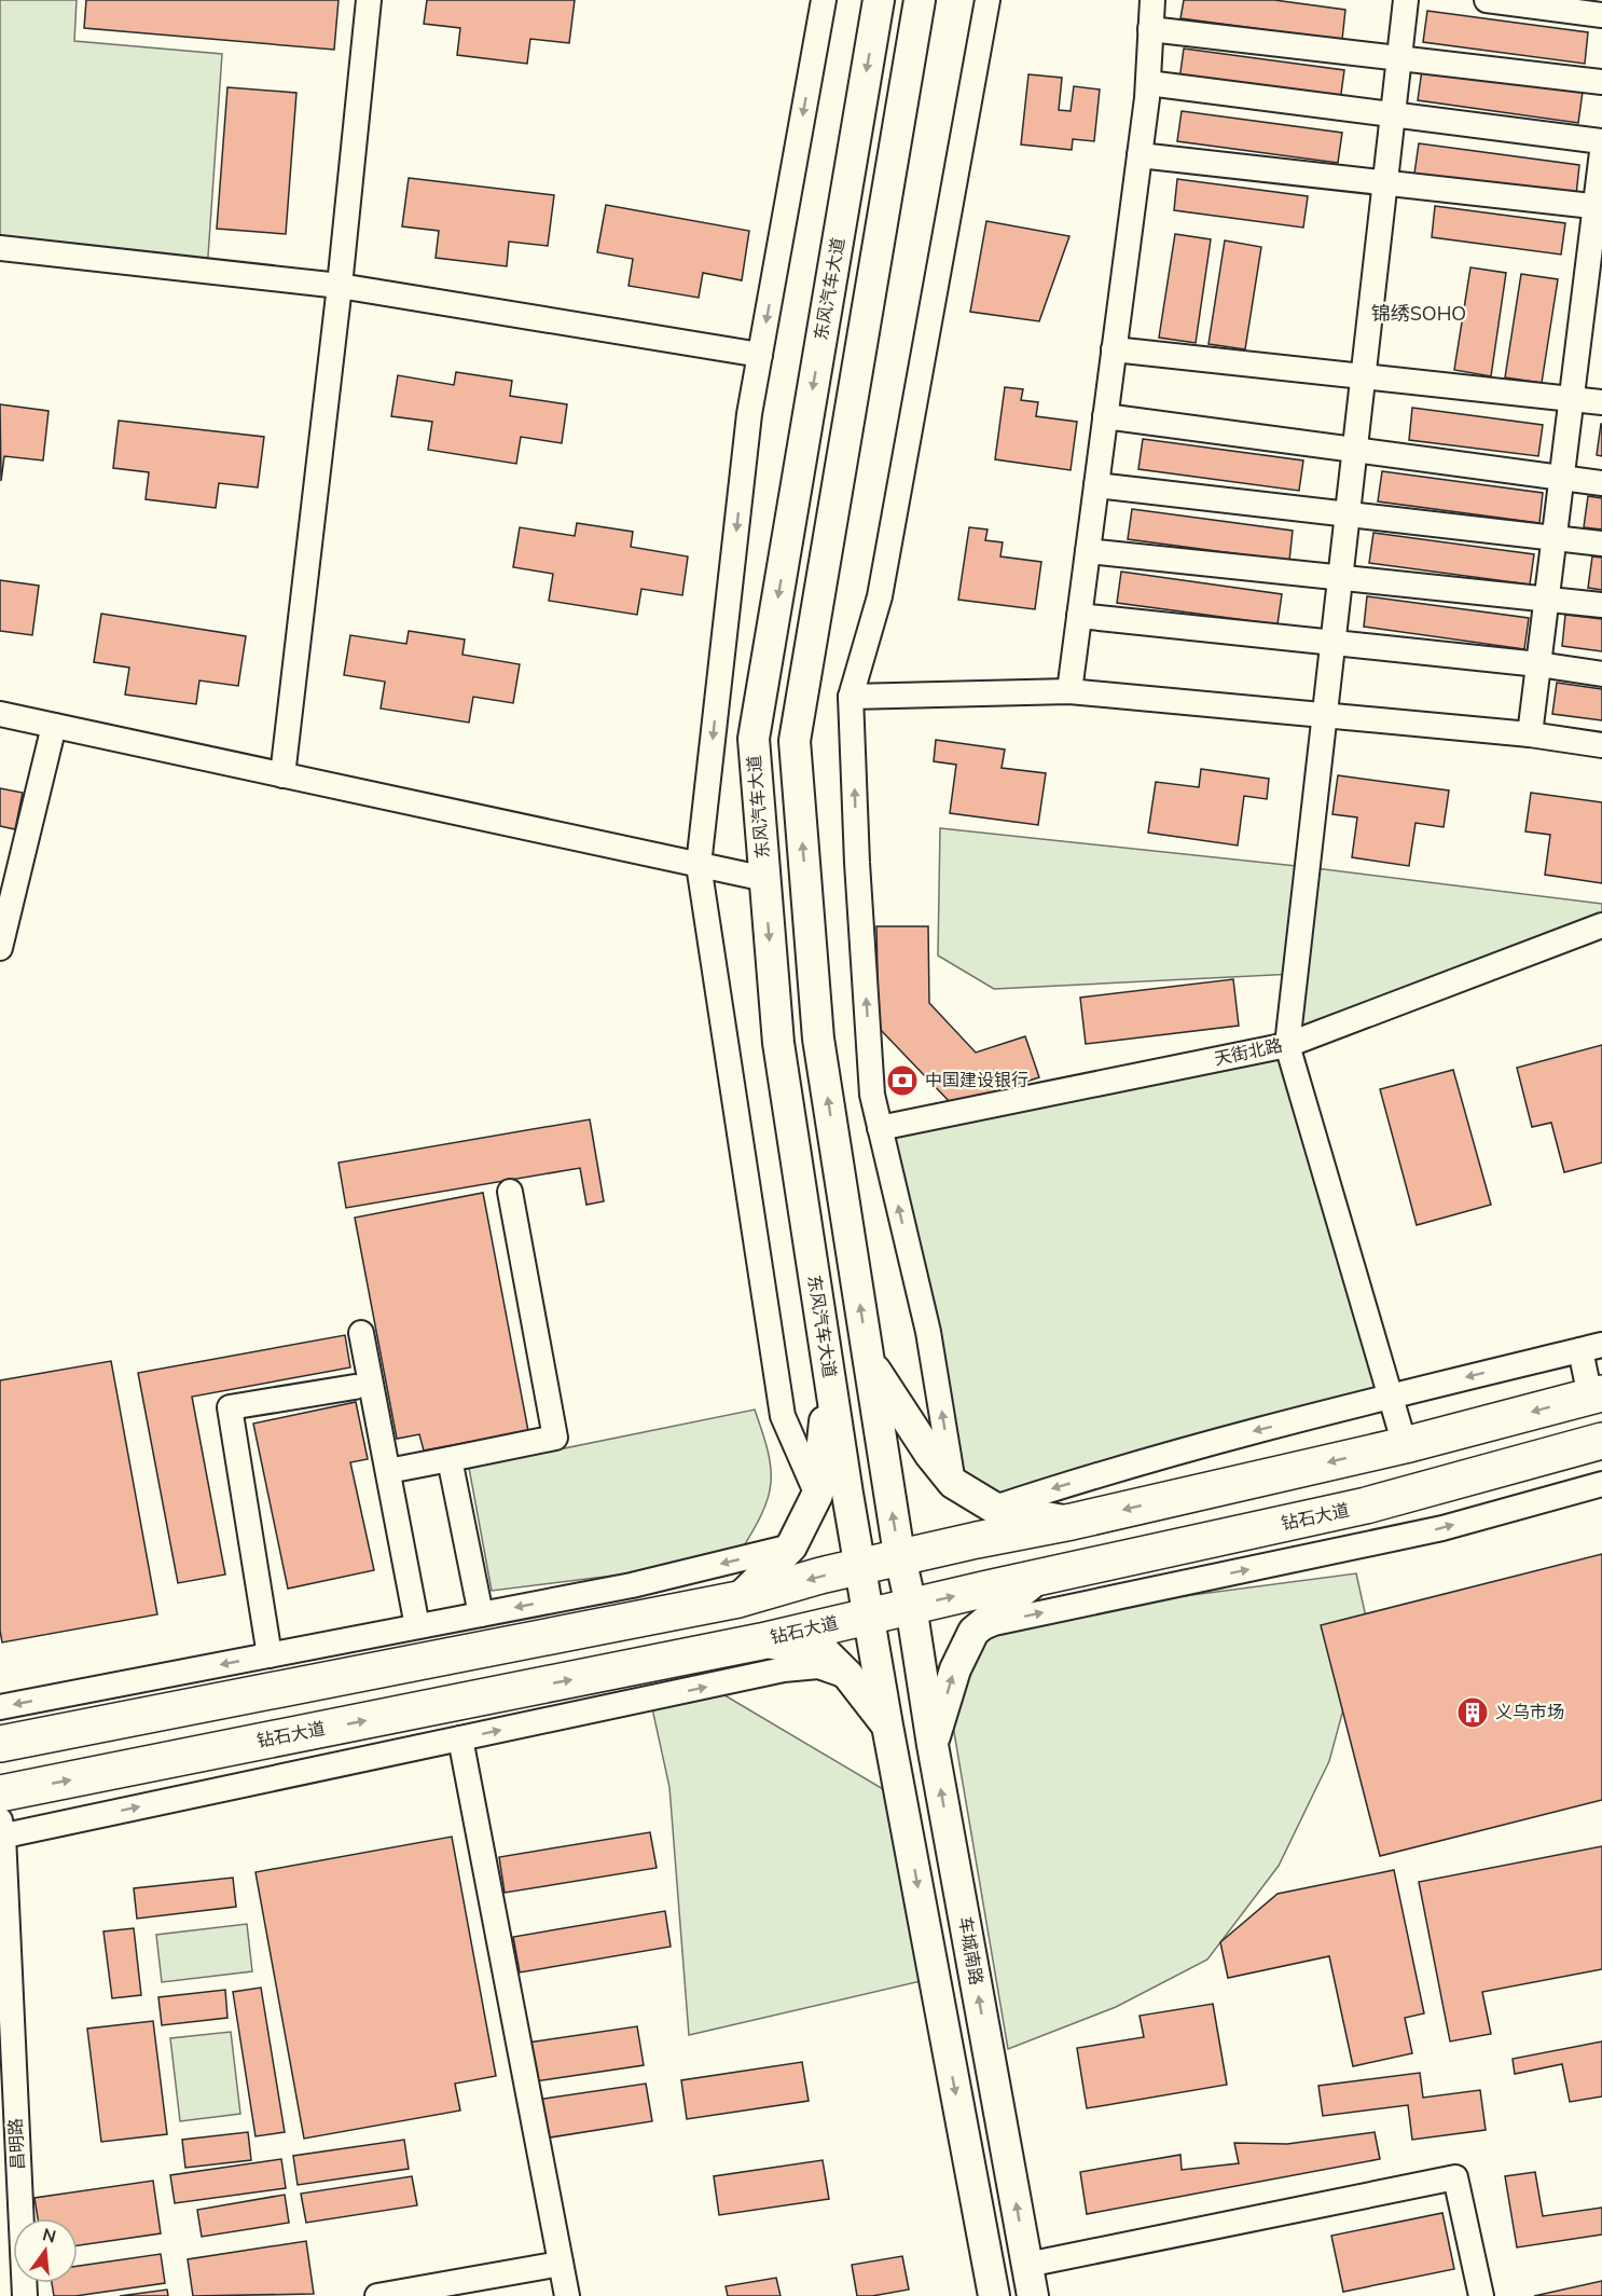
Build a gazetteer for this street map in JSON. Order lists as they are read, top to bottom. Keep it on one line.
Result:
{"streets":{"highway":["钻石大道"],"main road":["东风汽车大道","车城南路"],"street":["天街北路","昌明路"]},"crossings":[["东风汽车大道","钻石大道"],["钻石大道","车城南路"]],"districts":["锦绣SOHO"],"places":{"bank":["中国建设银行"],"building":["义乌市场"]},"north":"top"}
